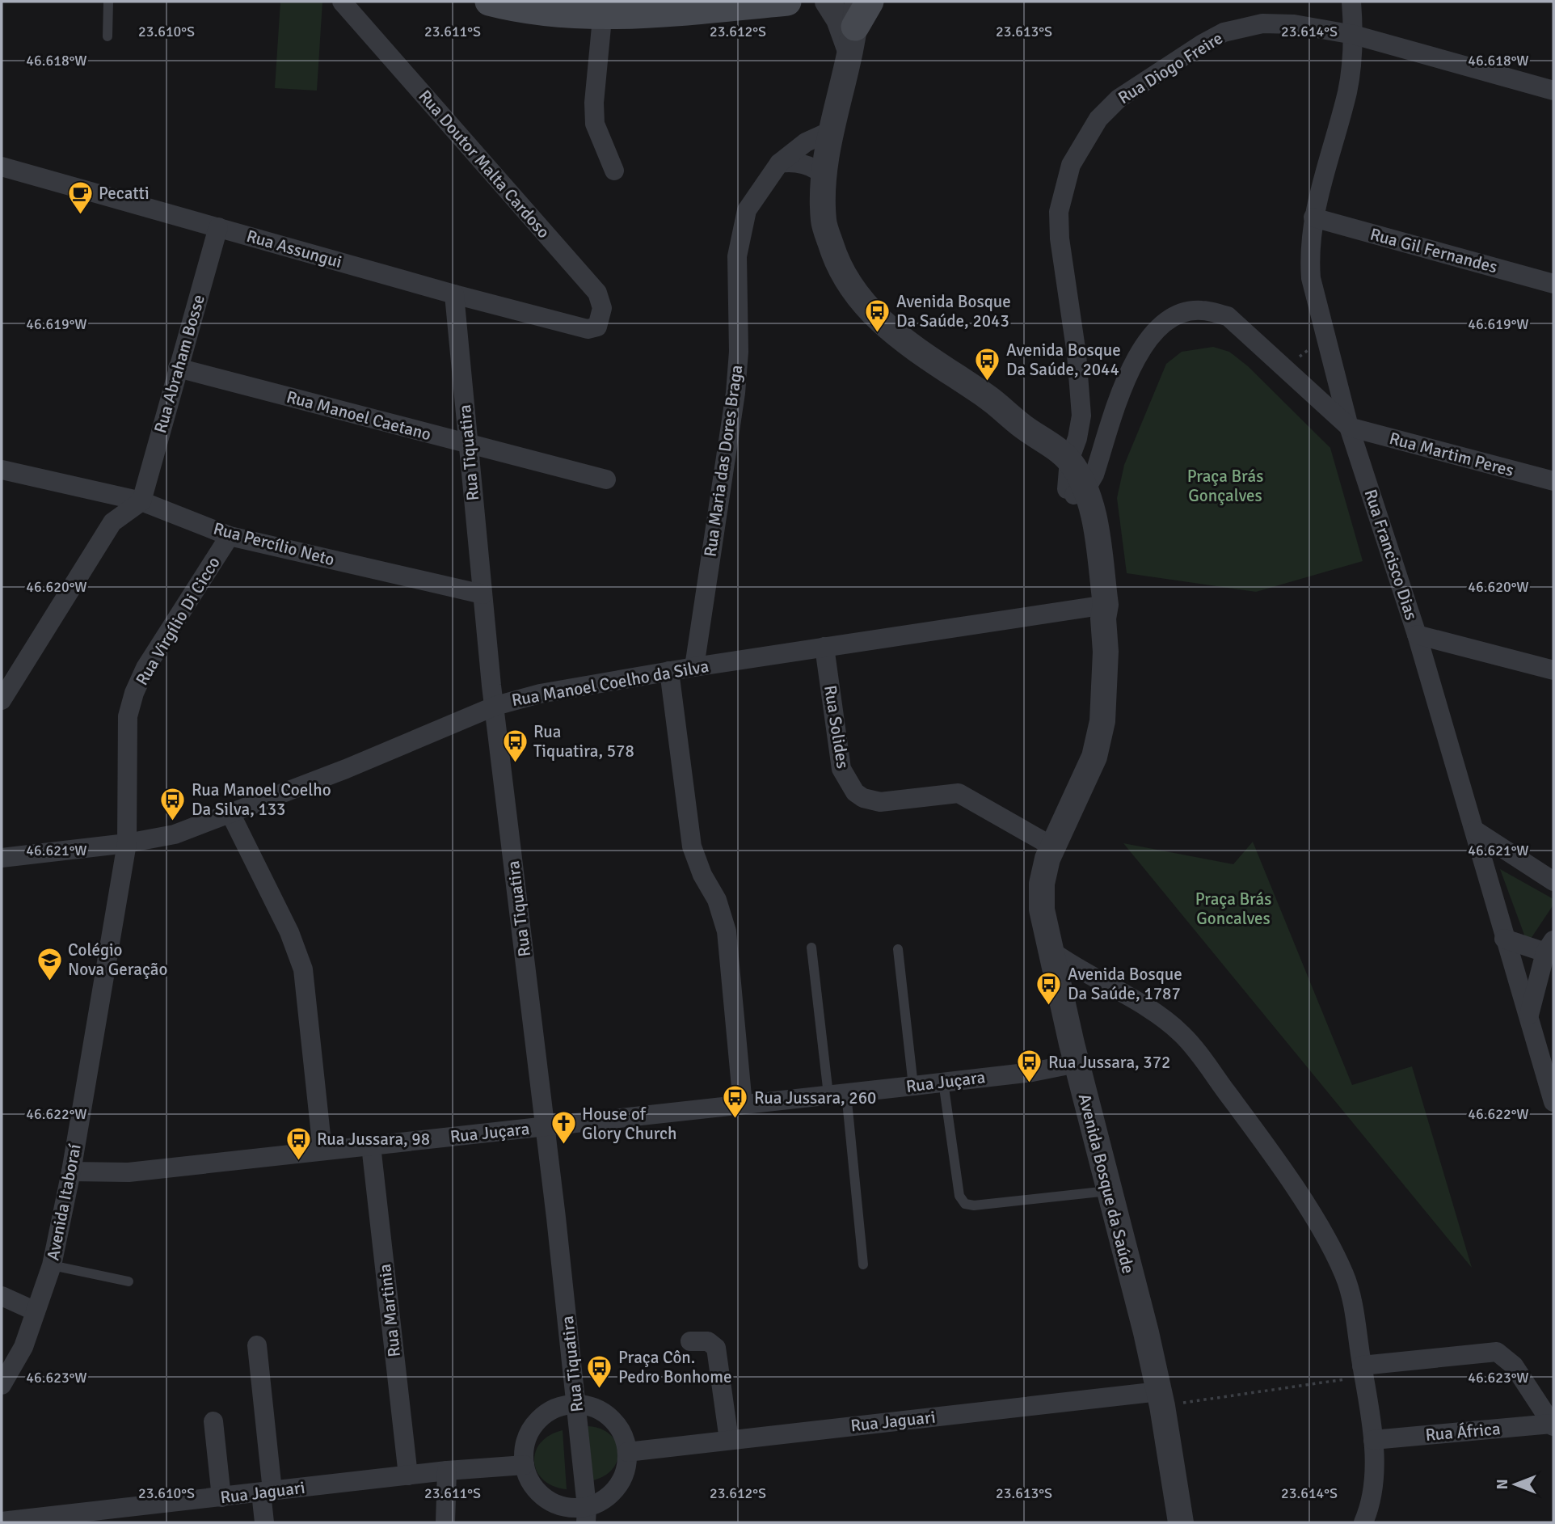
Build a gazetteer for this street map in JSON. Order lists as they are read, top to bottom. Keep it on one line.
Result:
{"streets":{"street":["Rua Diogo Freire","Rua Doutor Malta Cardoso","Rua Assungui","Rua Gil Fernandes","Rua Abraham Bosse","Rua Manoel Caetano","Rua Tiquatira","Rua Martim Peres","Rua Maria das Dores Braga","Rua Percílio Neto","Rua Francisco Dias","Rua Virgílio Di Cicco","Rua Manoel Coelho da Silva","Rua Solides","Rua Juçara","Avenida Bosque da Saúde","Avenida Itaboraí","Rua Martinia","Rua Jaguari","Rua África"]},"crossings":[["Rua Diogo Freire","Rua Francisco Dias"],["Rua Diogo Freire","Avenida Bosque da Saúde"],["Rua Doutor Malta Cardoso","Rua Assungui"],["Rua Assungui","Rua Abraham Bosse"],["Rua Assungui","Rua Tiquatira"],["Rua Gil Fernandes","Rua Francisco Dias"],["Rua Abraham Bosse","Rua Manoel Caetano"],["Rua Abraham Bosse","Rua Percílio Neto"],["Rua Manoel Caetano","Rua Tiquatira"],["Rua Tiquatira","Rua Percílio Neto"],["Rua Tiquatira","Rua Manoel Coelho da Silva"],["Rua Tiquatira","Rua Juçara"],["Rua Martim Peres","Rua Francisco Dias"],["Rua Maria das Dores Braga","Rua Manoel Coelho da Silva"],["Rua Maria das Dores Braga","Avenida Bosque da Saúde"],["Rua Percílio Neto","Rua Virgílio Di Cicco"],["Rua Virgílio Di Cicco","Rua Manoel Coelho da Silva"],["Rua Virgílio Di Cicco","Avenida Itaboraí"],["Rua Manoel Coelho da Silva","Rua Solides"],["Rua Manoel Coelho da Silva","Avenida Bosque da Saúde"],["Rua Manoel Coelho da Silva","Avenida Itaboraí"],["Rua Solides","Avenida Bosque da Saúde"],["Rua Juçara","Avenida Bosque da Saúde"],["Rua Juçara","Avenida Itaboraí"],["Rua Juçara","Rua Martinia"],["Avenida Bosque da Saúde","Rua Jaguari"],["Rua Martinia","Rua Jaguari"]],"parks":["Praça Brás Gonçalves","Praça Brás Goncalves"],"places":{"cafe":["Pecatti"],"bus stop":["Avenida Bosque Da Saúde, 2043","Avenida Bosque Da Saúde, 2044","Rua Tiquatira, 578","Rua Manoel Coelho Da Silva, 133","Avenida Bosque Da Saúde, 1787","Rua Jussara, 372","Rua Jussara, 260","Rua Jussara, 98","Praça Côn. Pedro Bonhome"],"school or university":["Colégio Nova Geração"],"church":["House of Glory Church"]},"north":"left","coordinates":["23.610°S","23.611°S","23.612°S","23.613°S","23.614°S","46.618°W","46.619°W","46.620°W","46.621°W","46.622°W","46.623°W"]}
